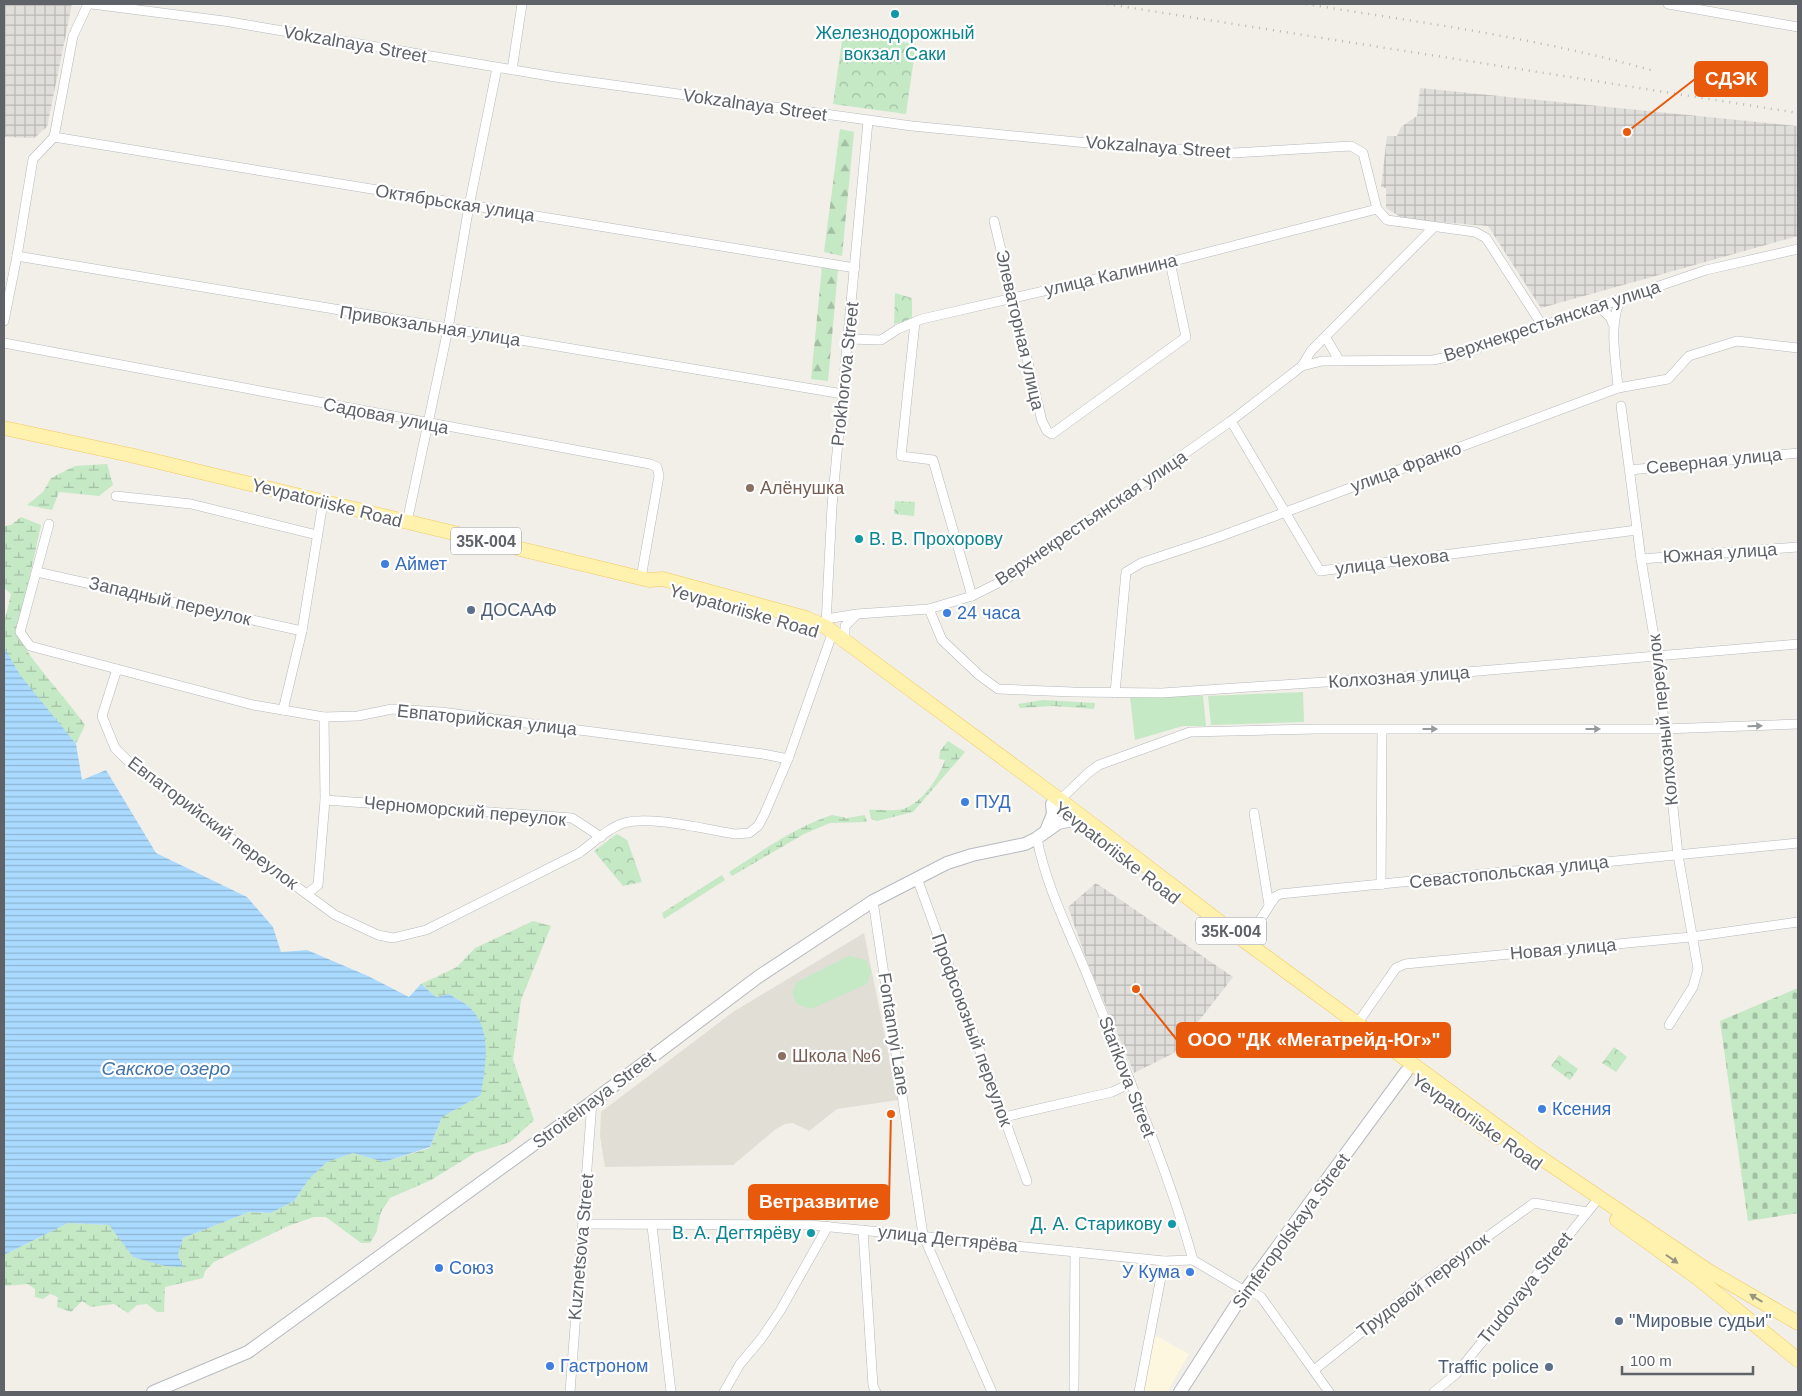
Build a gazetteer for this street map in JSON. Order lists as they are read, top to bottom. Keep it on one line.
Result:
{"streets":{"main road":["Yevpatoriiske Road","35К-004"],"street":["Vokzalnaya Street","Октябрьская улица","улица Калинина","Верхнекрестьянская улица","Привокзальная улица","Элеваторная улица","Prokhorova Street","Садовая улица","Северная улица","улица Франко","Южная улица","улица Чехова","Западный переулок","Колхозная улица","Евпаторийская улица","Колхозный переулок","Черноморский переулок","Евпаторийский переулок","Севастопольская улица","Новая улица","Профсоюзный переулок","Fontannyi Lane","Starikova Street","Stroitelnaya Street","Simferopolskaya Street","улица Дегтярёва","Kuznetsova Street","Трудовой переулок","Trudovaya Street"]},"crossings":[["Vokzalnaya Street","улица Калинина"],["Vokzalnaya Street","Prokhorova Street"],["Октябрьская улица","Prokhorova Street"],["улица Калинина","Элеваторная улица"],["улица Калинина","Prokhorova Street"],["Верхнекрестьянская улица","Prokhorova Street"],["Верхнекрестьянская улица","Yevpatoriiske Road"],["Верхнекрестьянская улица","улица Чехова"],["Верхнекрестьянская улица","Колхозная улица"],["Привокзальная улица","Prokhorova Street"],["Prokhorova Street","Yevpatoriiske Road"],["Prokhorova Street","Евпаторийская улица"],["Prokhorova Street","Евпаторийский переулок"],["Садовая улица","Yevpatoriiske Road"],["Северная улица","Колхозный переулок"],["улица Франко","улица Чехова"],["улица Франко","Колхозная улица"],["Yevpatoriiske Road","Севастопольская улица"],["Yevpatoriiske Road","Новая улица"],["Yevpatoriiske Road","Stroitelnaya Street"],["Yevpatoriiske Road","Simferopolskaya Street"],["Yevpatoriiske Road","Трудовой переулок"],["Yevpatoriiske Road","Trudovaya Street"],["Южная улица","Колхозный переулок"],["улица Чехова","Колхозный переулок"],["Западный переулок","Евпаторийская улица"],["Колхозная улица","Колхозный переулок"],["Евпаторийская улица","Евпаторийский переулок"],["Колхозный переулок","Севастопольская улица"],["Колхозный переулок","Новая улица"],["Черноморский переулок","Евпаторийский переулок"],["Профсоюзный переулок","Stroitelnaya Street"],["Fontannyi Lane","Stroitelnaya Street"],["Fontannyi Lane","улица Дегтярёва"],["Starikova Street","Stroitelnaya Street"],["Starikova Street","улица Дегтярёва"],["Stroitelnaya Street","Kuznetsova Street"],["улица Дегтярёва","Kuznetsova Street"],["Трудовой переулок","Trudovaya Street"]],"water":["Сакское озеро"],"places":["Железнодорожный вокзал Саки","СДЭК","Алёнушка","В. В. Прохорову","Аймет","ДОСААФ","24 часа","ПУД","ООО \"ДК «Мегатрейд-Юг»\"","Школа №6","Ксения","Ветразвитие","Д. А. Старикову","В. А. Дегтярёву","Союз","У Кума","\"Мировые судьи\"","Гастроном","Traffic police"],"scale_bar":"100 m"}
